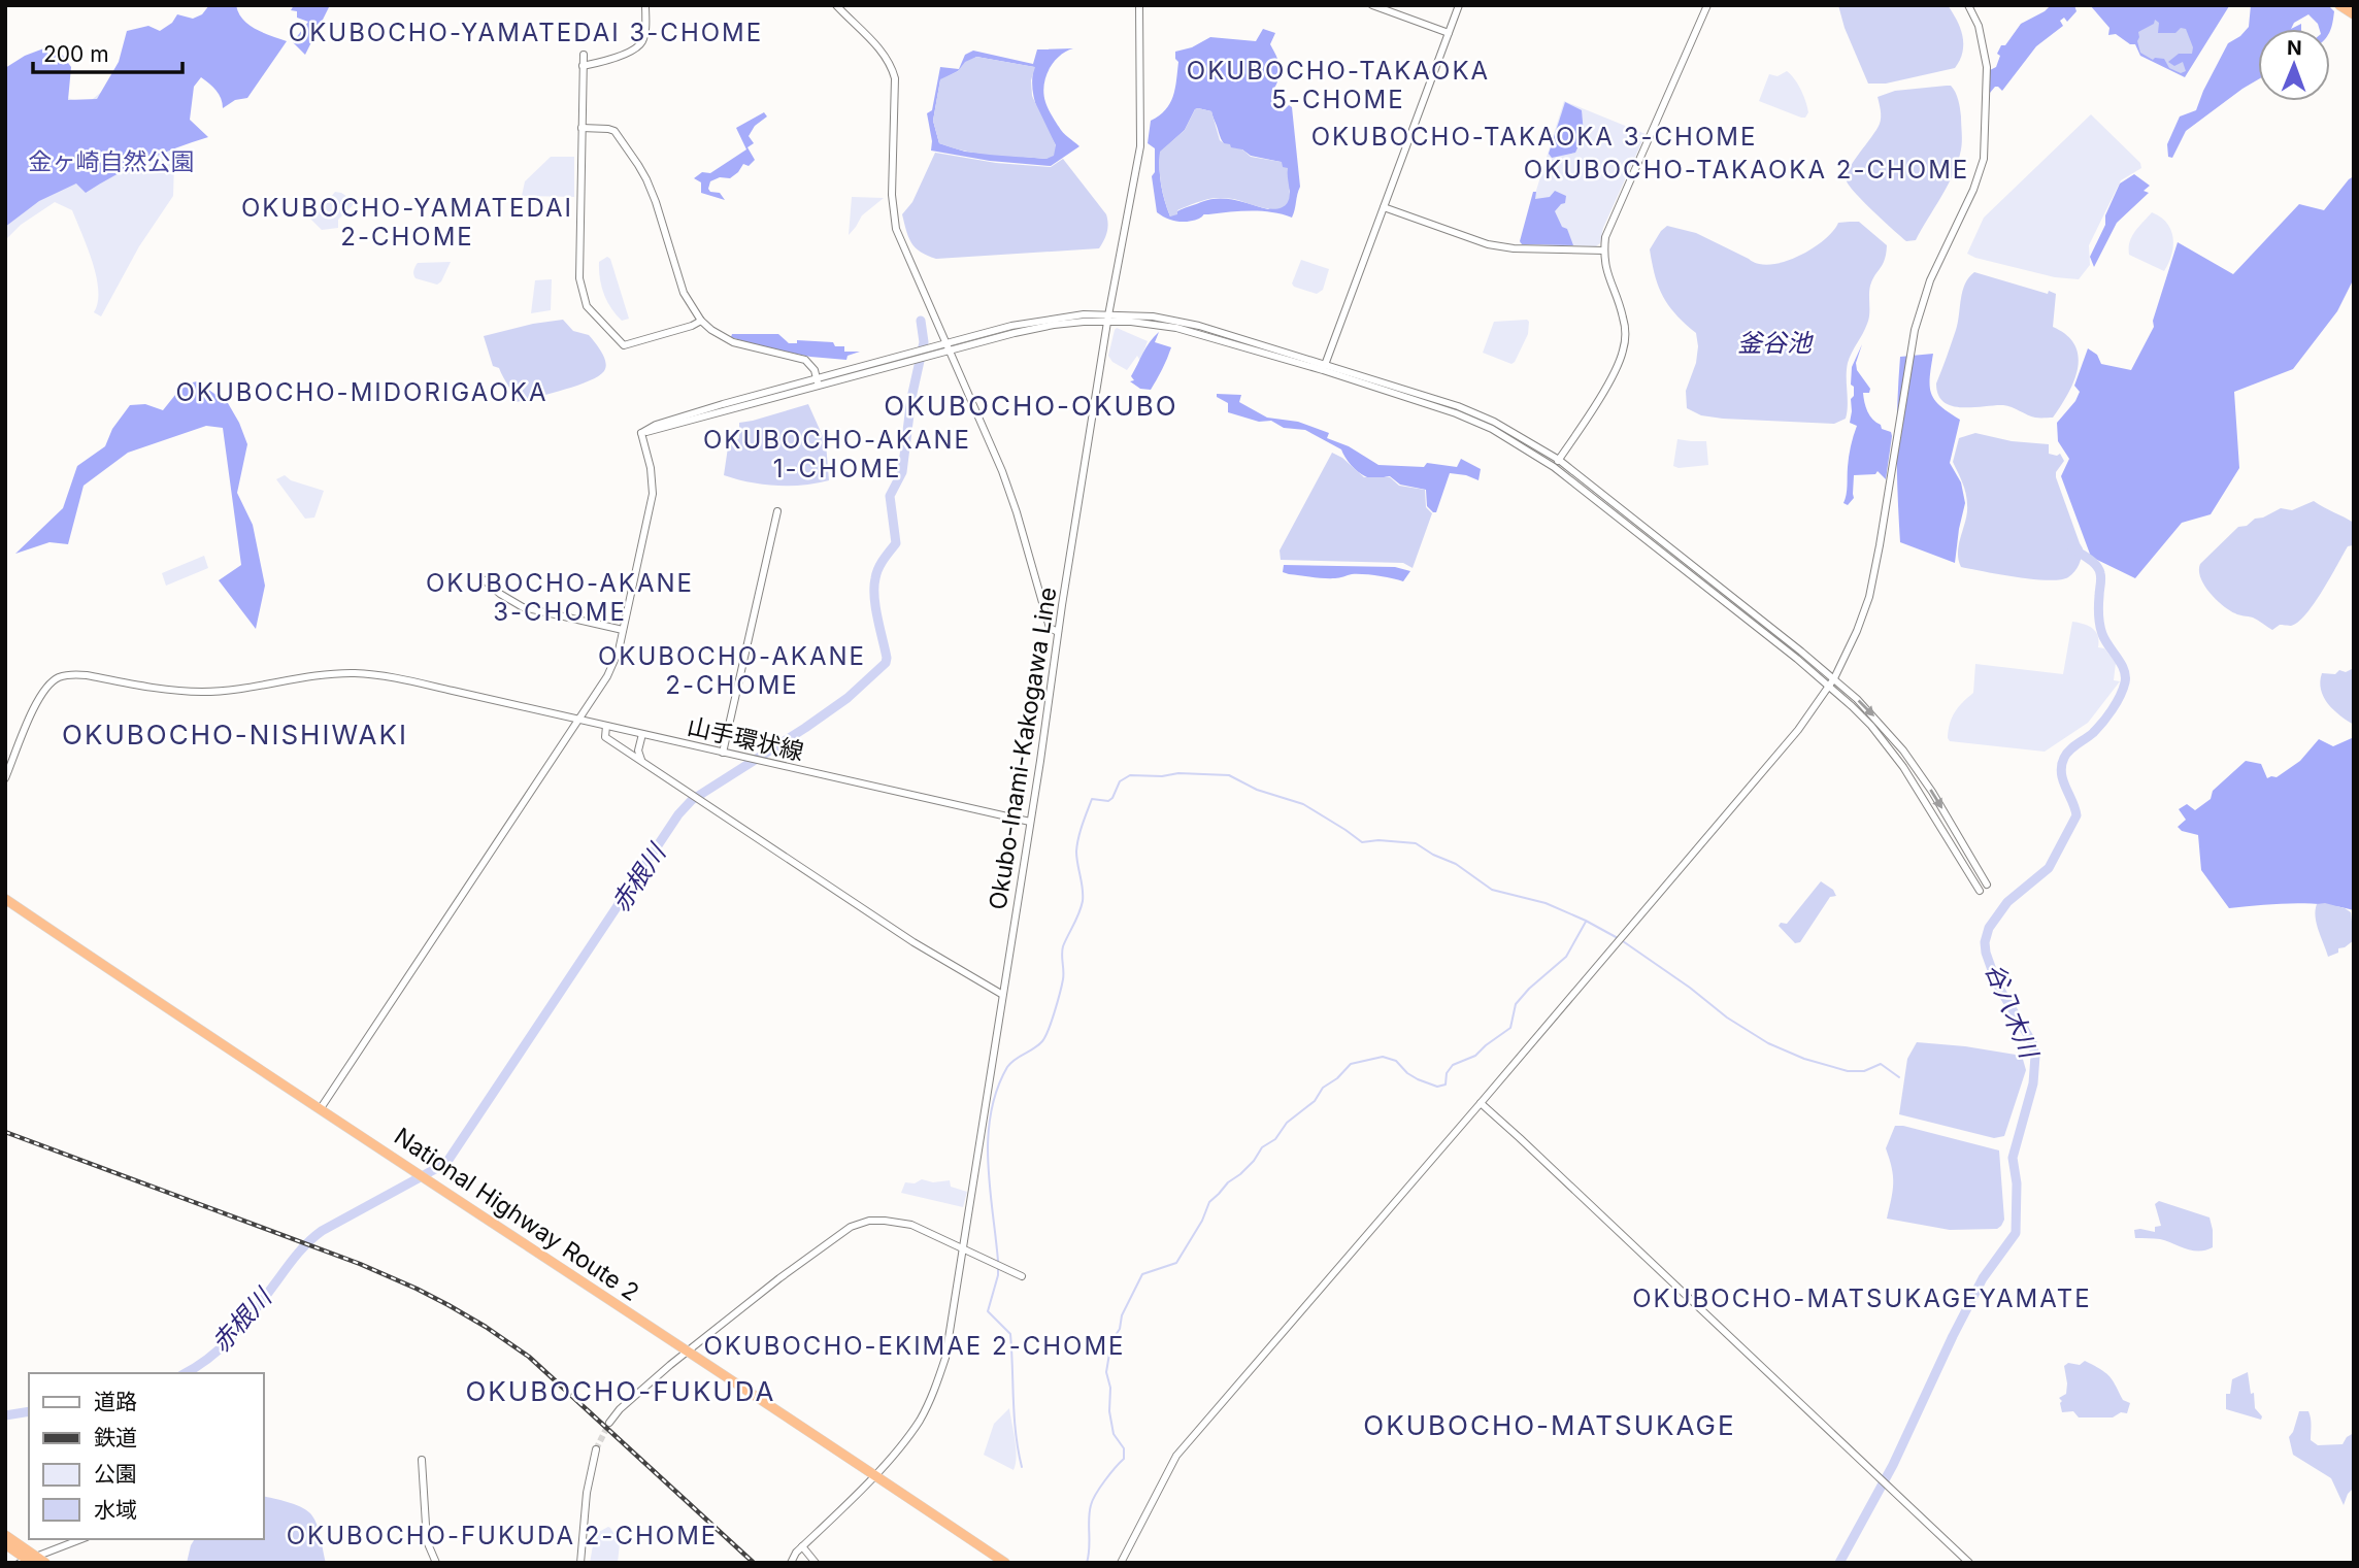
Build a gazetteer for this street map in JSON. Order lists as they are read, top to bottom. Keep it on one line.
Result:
{"streets":{"highway":["National Highway Route 2"],"street":["山手環状線","Okubo-Inami-Kakogawa Line"]},"crossings":[["山手環状線","Okubo-Inami-Kakogawa Line"],["Okubo-Inami-Kakogawa Line","National Highway Route 2"]],"districts":["OKUBOCHO-YAMATEDAI 3-CHOME","OKUBOCHO-TAKAOKA 5-CHOME","OKUBOCHO-TAKAOKA 3-CHOME","OKUBOCHO-TAKAOKA 2-CHOME","OKUBOCHO-YAMATEDAI 2-CHOME","OKUBOCHO-MIDORIGAOKA","OKUBOCHO-OKUBO","OKUBOCHO-AKANE 1-CHOME","OKUBOCHO-AKANE 3-CHOME","OKUBOCHO-AKANE 2-CHOME","OKUBOCHO-NISHIWAKI","OKUBOCHO-MATSUKAGEYAMATE","OKUBOCHO-EKIMAE 2-CHOME","OKUBOCHO-FUKUDA","OKUBOCHO-MATSUKAGE","OKUBOCHO-FUKUDA 2-CHOME"],"water":["釜谷池","赤根川","谷八木川"],"parks":["金ヶ崎自然公園"],"legend":["道路","鉄道","公園","水域"],"scale_bar":"200 m","north":"top"}
